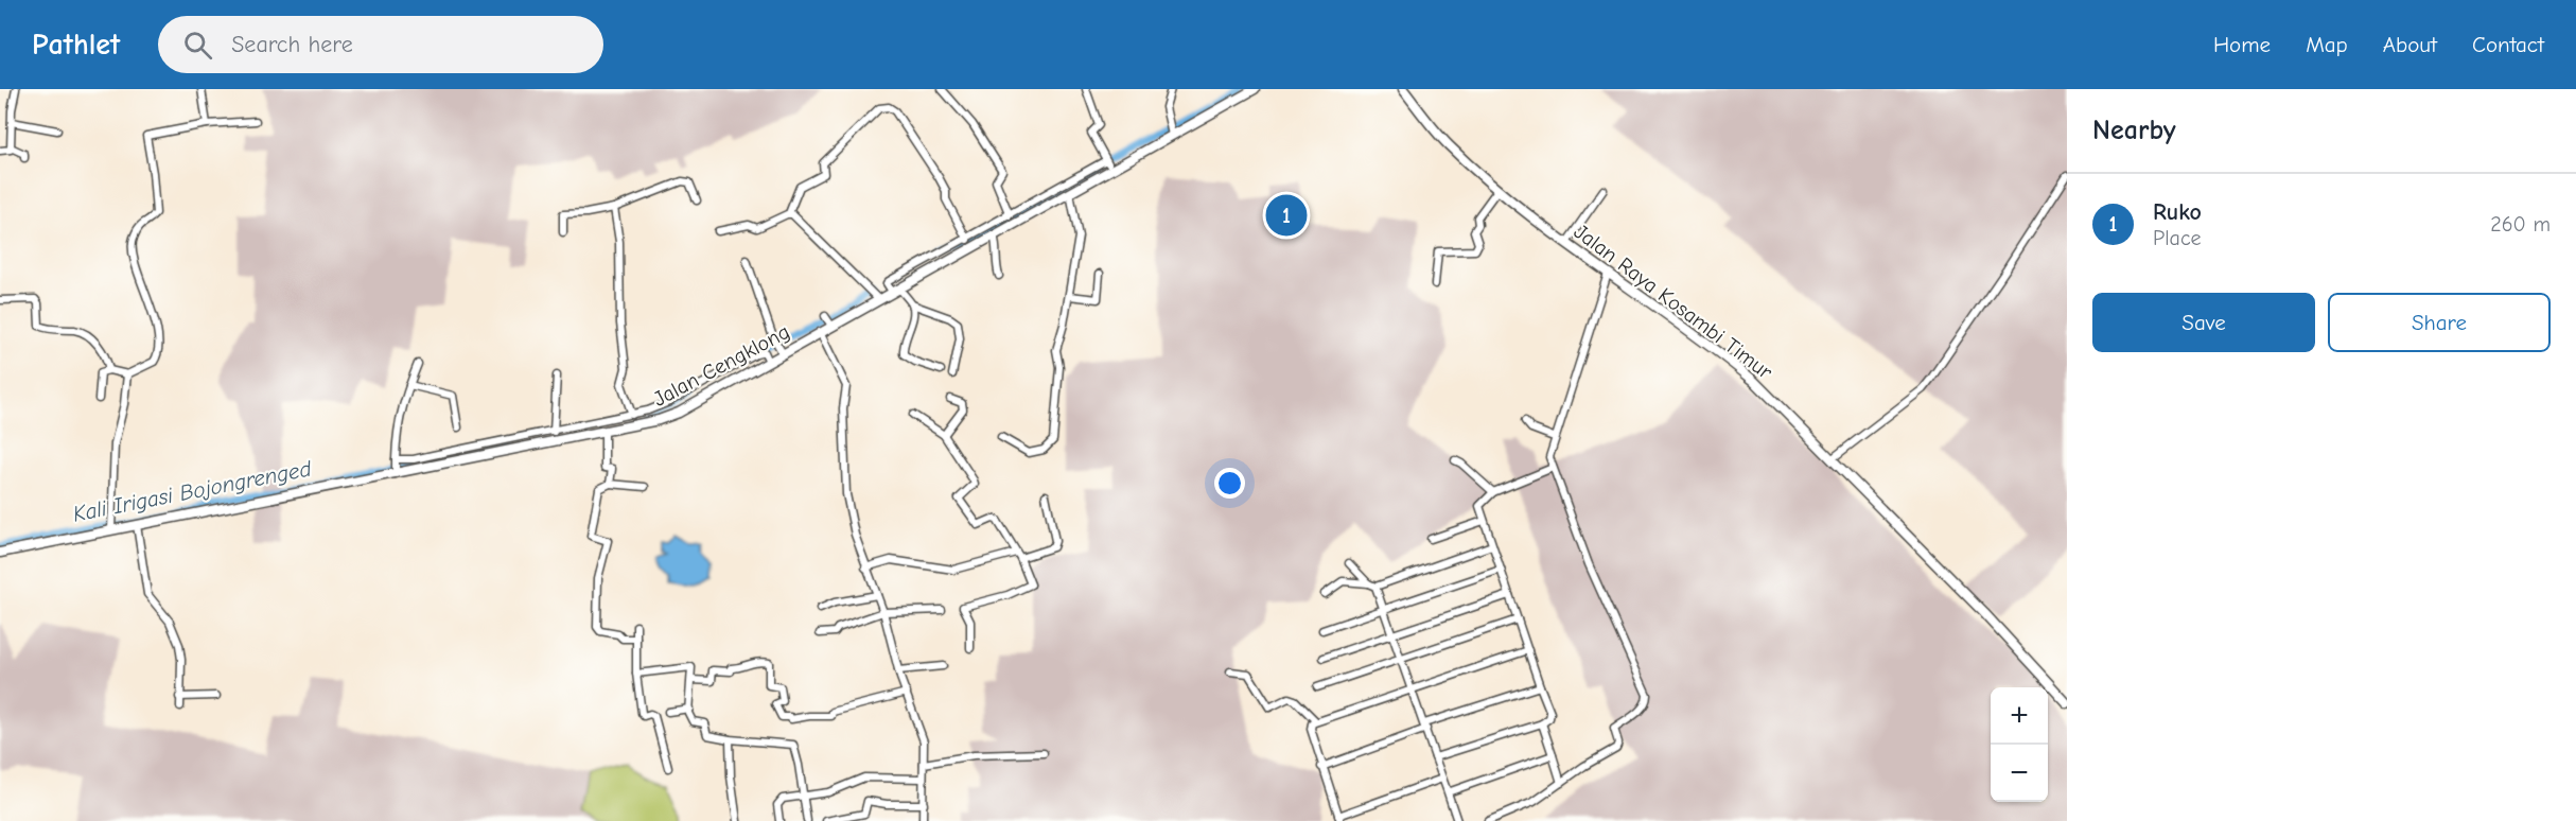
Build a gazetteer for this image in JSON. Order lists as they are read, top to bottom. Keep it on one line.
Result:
{"streets":{"main road":["Jalan Raya Kosambi Timur","Jalan Cengklong"]},"water":["Kali Irigasi Bojongrenged"],"page":{"header":"Pathlet","search":"Search here","nav":["Home","Map","About","Contact"],"heading":"Nearby","list":[{"mark":"1","name":"Ruko","note":"Place","value":"260 m"}],"pins":"1","buttons":["Save","Share"],"map_buttons":["+","−"]}}
